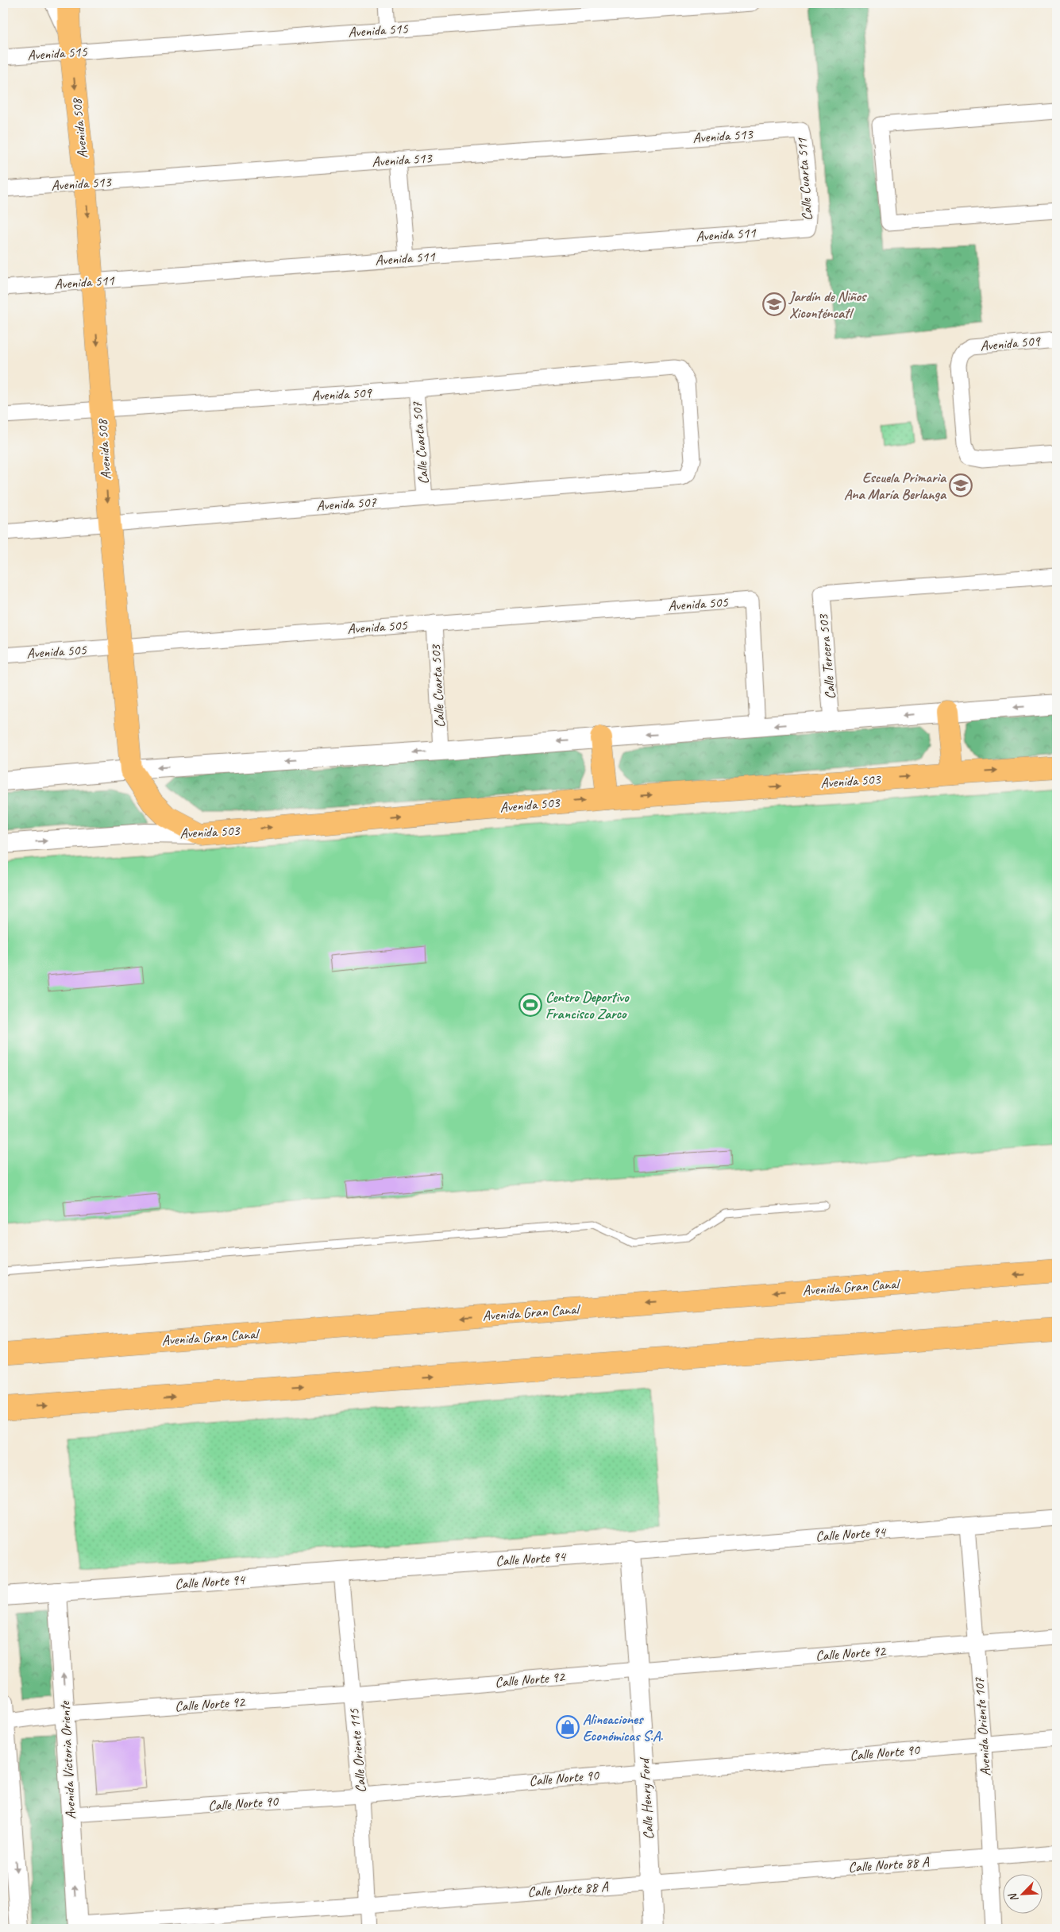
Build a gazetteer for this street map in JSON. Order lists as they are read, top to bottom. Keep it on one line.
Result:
{"streets":{"main road":["Avenida 508","Avenida 503","Avenida Gran Canal"],"street":["Avenida 515","Avenida 513","Calle Cuarta 511","Avenida 511","Avenida 509","Calle Cuarta 507","Avenida 507","Avenida 505","Calle Tercera 503","Calle Cuarta 503","Calle Norte 94","Calle Norte 92","Avenida Oriente 107","Calle Oriente 115","Calle Norte 90","Avenida Victoria Oriente","Calle Henry Ford","Calle Norte 88 A"]},"crossings":[["Avenida 515","Avenida 508"],["Avenida 508","Avenida 513"],["Avenida 508","Avenida 511"],["Avenida 508","Avenida 509"],["Avenida 508","Avenida 507"],["Avenida 508","Avenida 505"],["Avenida 508","Avenida 503"],["Avenida 513","Calle Cuarta 511"],["Calle Cuarta 511","Avenida 511"],["Avenida 509","Calle Cuarta 507"],["Avenida 509","Avenida 507"],["Calle Cuarta 507","Avenida 507"],["Avenida 505","Calle Cuarta 503"],["Calle Norte 94","Avenida Oriente 107"],["Calle Norte 94","Calle Oriente 115"],["Calle Norte 94","Avenida Victoria Oriente"],["Calle Norte 94","Calle Henry Ford"],["Calle Norte 92","Avenida Oriente 107"],["Calle Norte 92","Calle Oriente 115"],["Calle Norte 92","Avenida Victoria Oriente"],["Calle Norte 92","Calle Henry Ford"],["Avenida Oriente 107","Calle Norte 90"],["Avenida Oriente 107","Calle Norte 88 A"],["Calle Oriente 115","Calle Norte 90"],["Calle Oriente 115","Calle Norte 88 A"],["Calle Norte 90","Avenida Victoria Oriente"],["Calle Norte 90","Calle Henry Ford"],["Avenida Victoria Oriente","Calle Norte 88 A"],["Calle Henry Ford","Calle Norte 88 A"]],"one_way":["Avenida 508","Avenida 503"],"places":{"school or university":["Jardín de Niños Xiconténcatl","Escuela Primaria Ana María Berlanga"],"sports":["Centro Deportivo Francisco Zarco"],"shop":["Alineaciones Económicas S.A."]},"north":"bottom left"}
